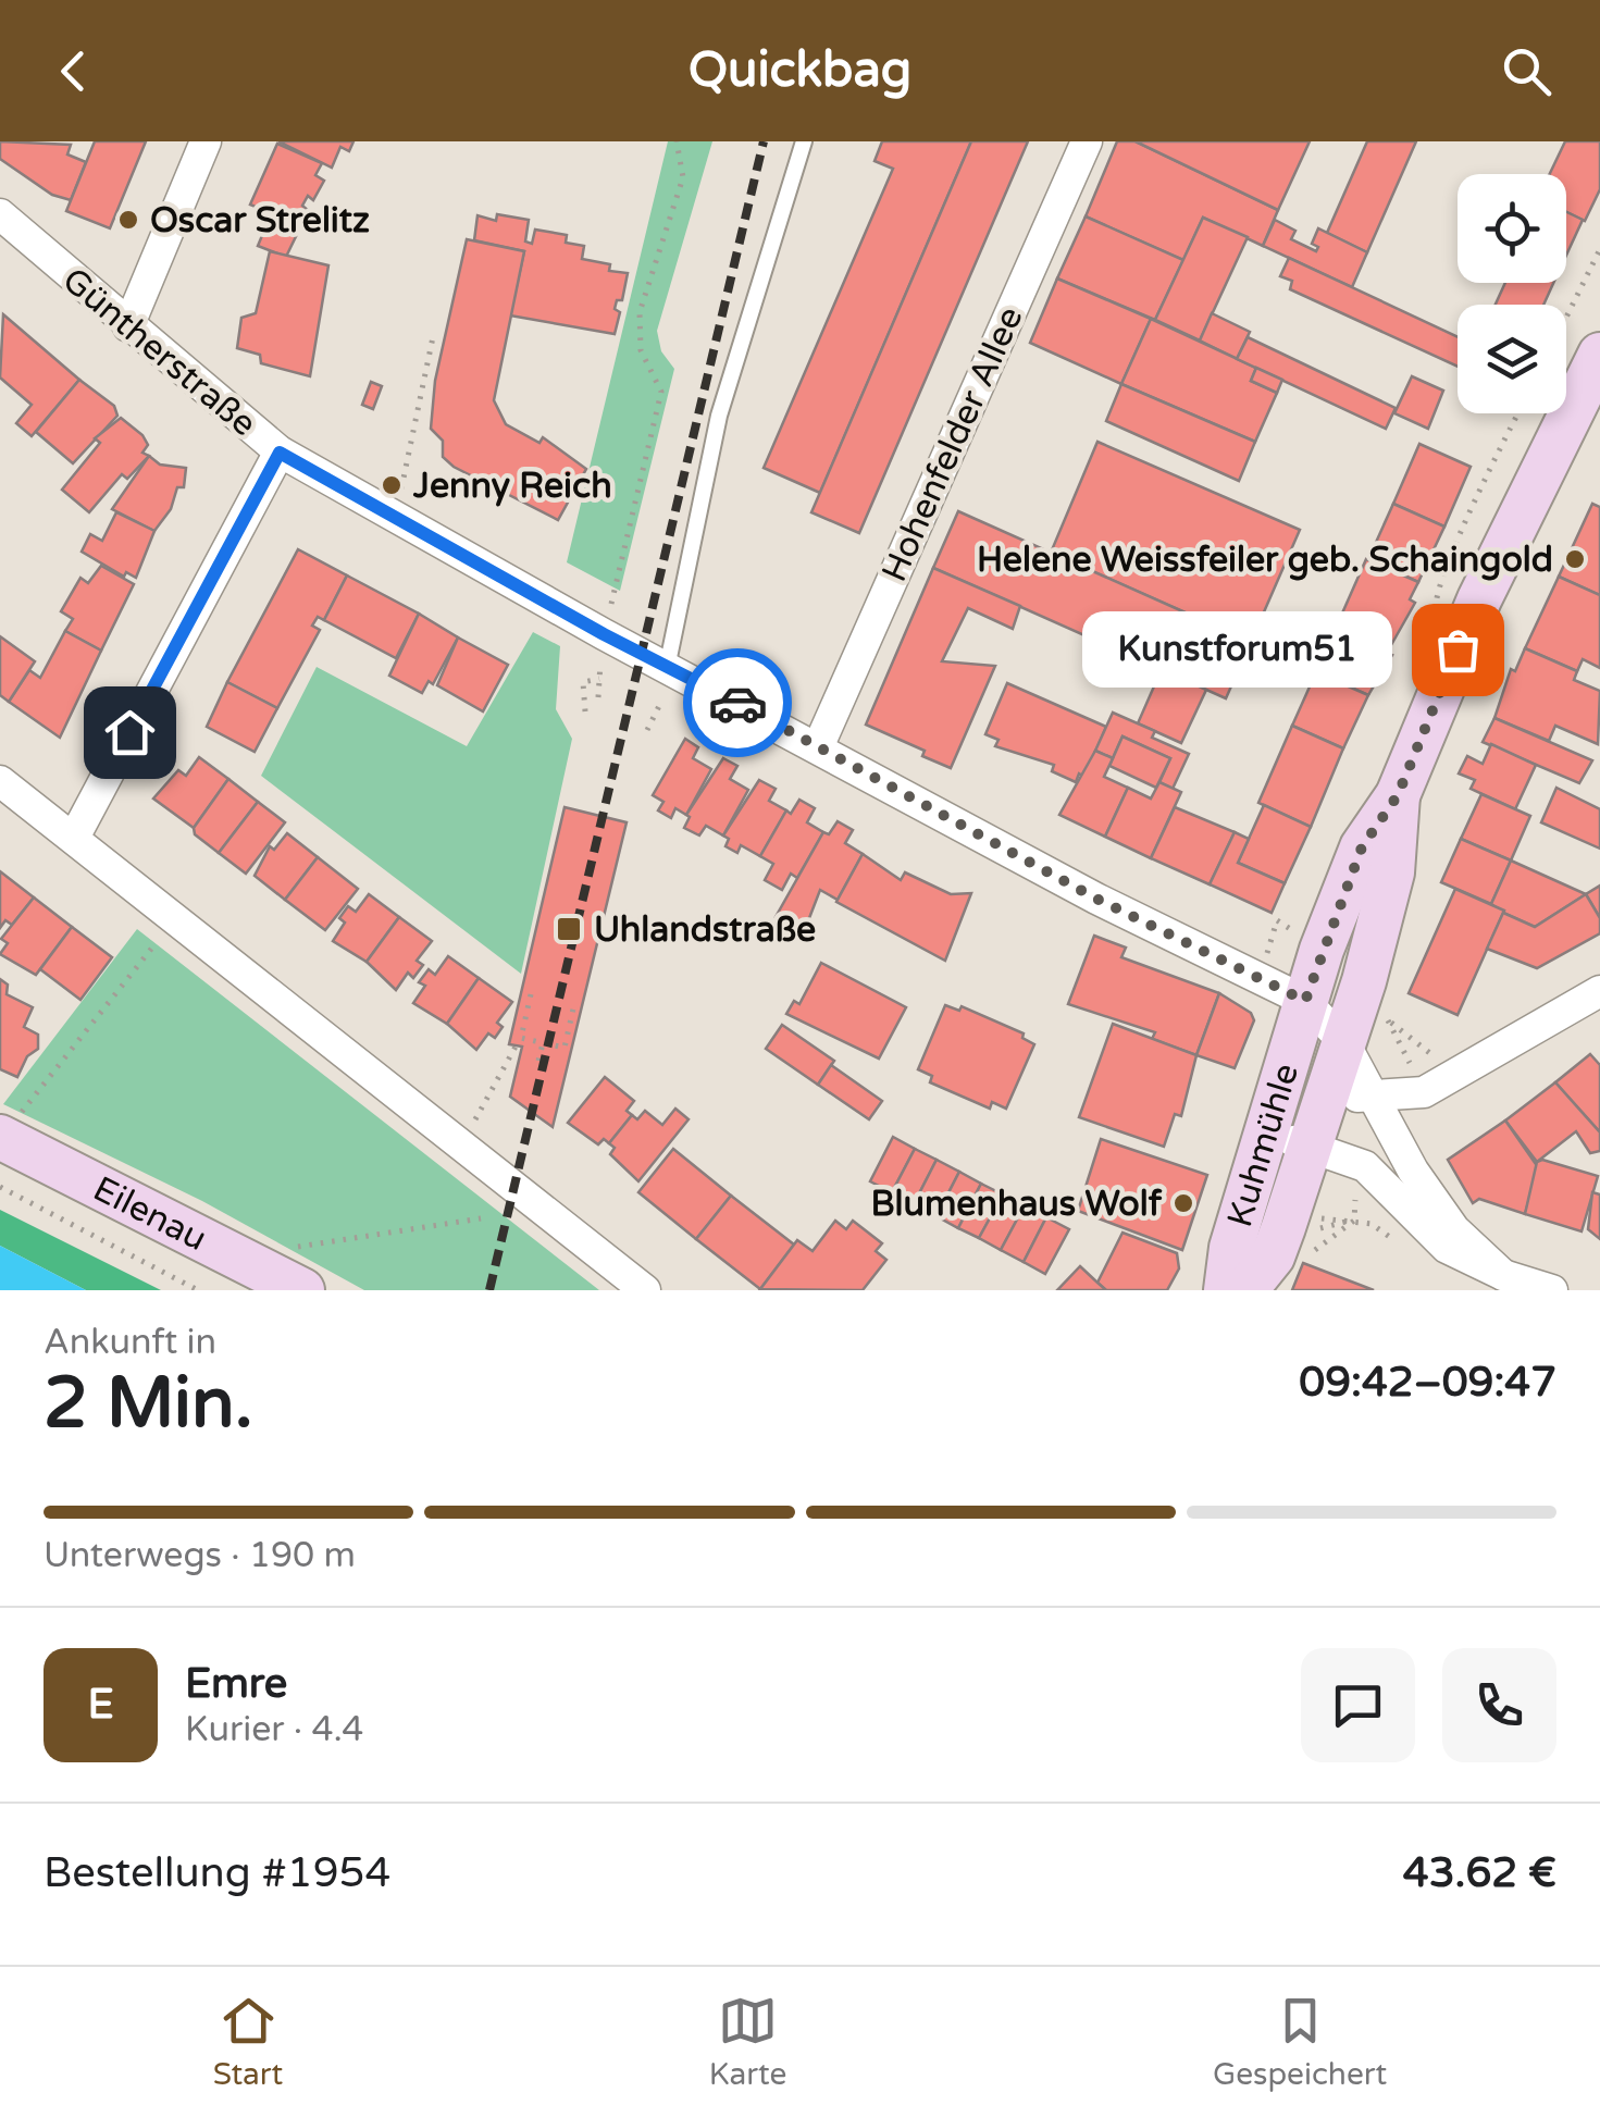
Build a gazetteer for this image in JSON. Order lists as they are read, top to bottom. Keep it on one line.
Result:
{"streets":{"main road":["Kuhmühle","Eilenau"],"street":["Güntherstraße","Hohenfelder Allee"]},"crossings":[["Güntherstraße","Hohenfelder Allee"],["Güntherstraße","Kuhmühle"]],"places":{"other":["Oscar Strelitz","Jenny Reich","Helene Weissfeiler geb. Schaingold","Kunstforum51","Blumenhaus Wolf"],"transit":["Uhlandstraße"]},"page":{"header":"Quickbag","bubble":"Kunstforum51","heading":["2 Min.","Ankunft in","09:42–09:47"],"panel":["Emre","Kurier · 4.4","Bestellung #1954","43.62 €"],"bar":"Unterwegs · 190 m","round":"E","tabs":["Start","Karte","Gespeichert"]}}
